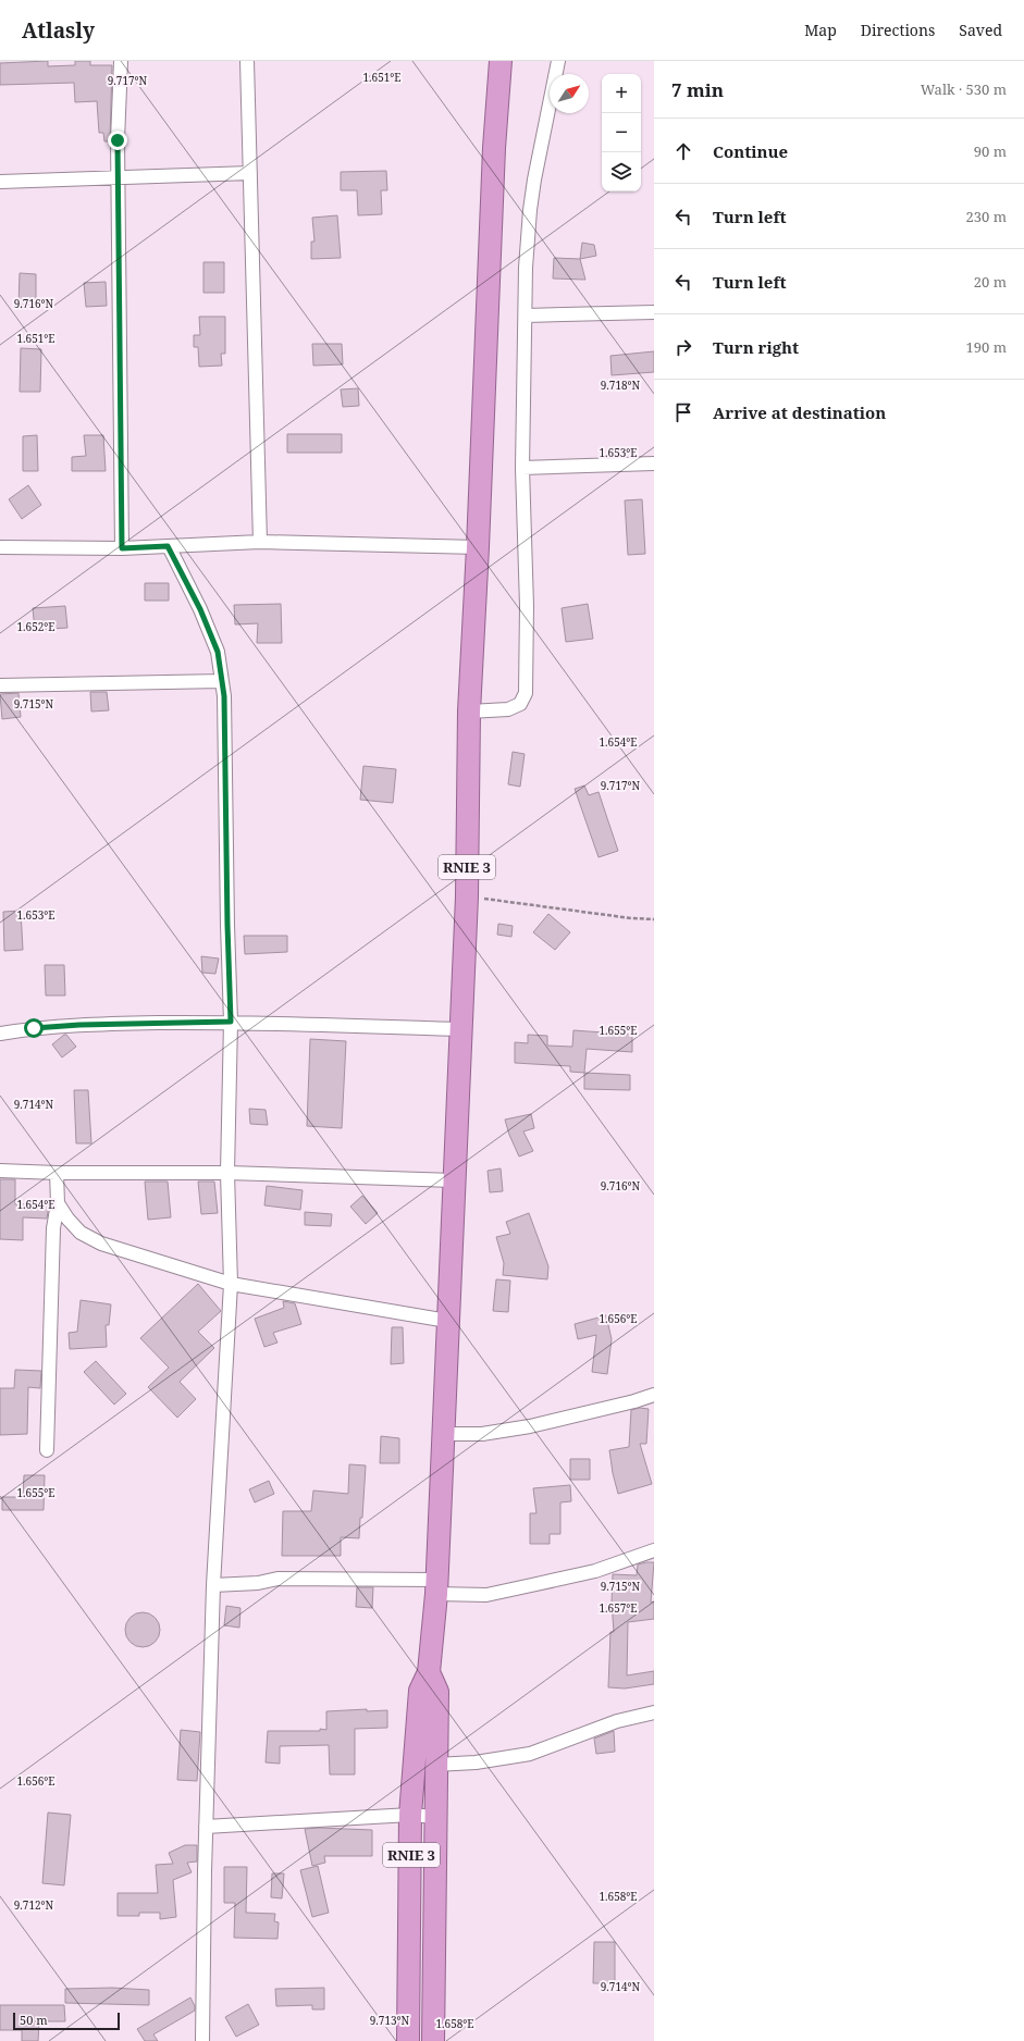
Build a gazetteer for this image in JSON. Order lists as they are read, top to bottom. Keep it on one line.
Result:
{"streets":{"highway":["RNIE 3"]},"scale_bar":"50 m","north":"top right","page":{"header":"Atlasly","nav":["Map","Directions","Saved"],"heading":["7 min","Walk · 530 m"],"map_buttons":["+","−"],"list":[["Continue","90 m"],["Turn left","230 m"],["Turn left","20 m"],["Turn right","190 m"],"Arrive at destination"],"scale":"50 m"},"coordinates":["1.651°E","9.717°N","9.716°N","9.718°N","1.653°E","1.652°E","9.715°N","1.654°E","1.655°E","9.714°N","1.656°E","1.657°E","1.658°E","9.712°N","9.713°N"]}
